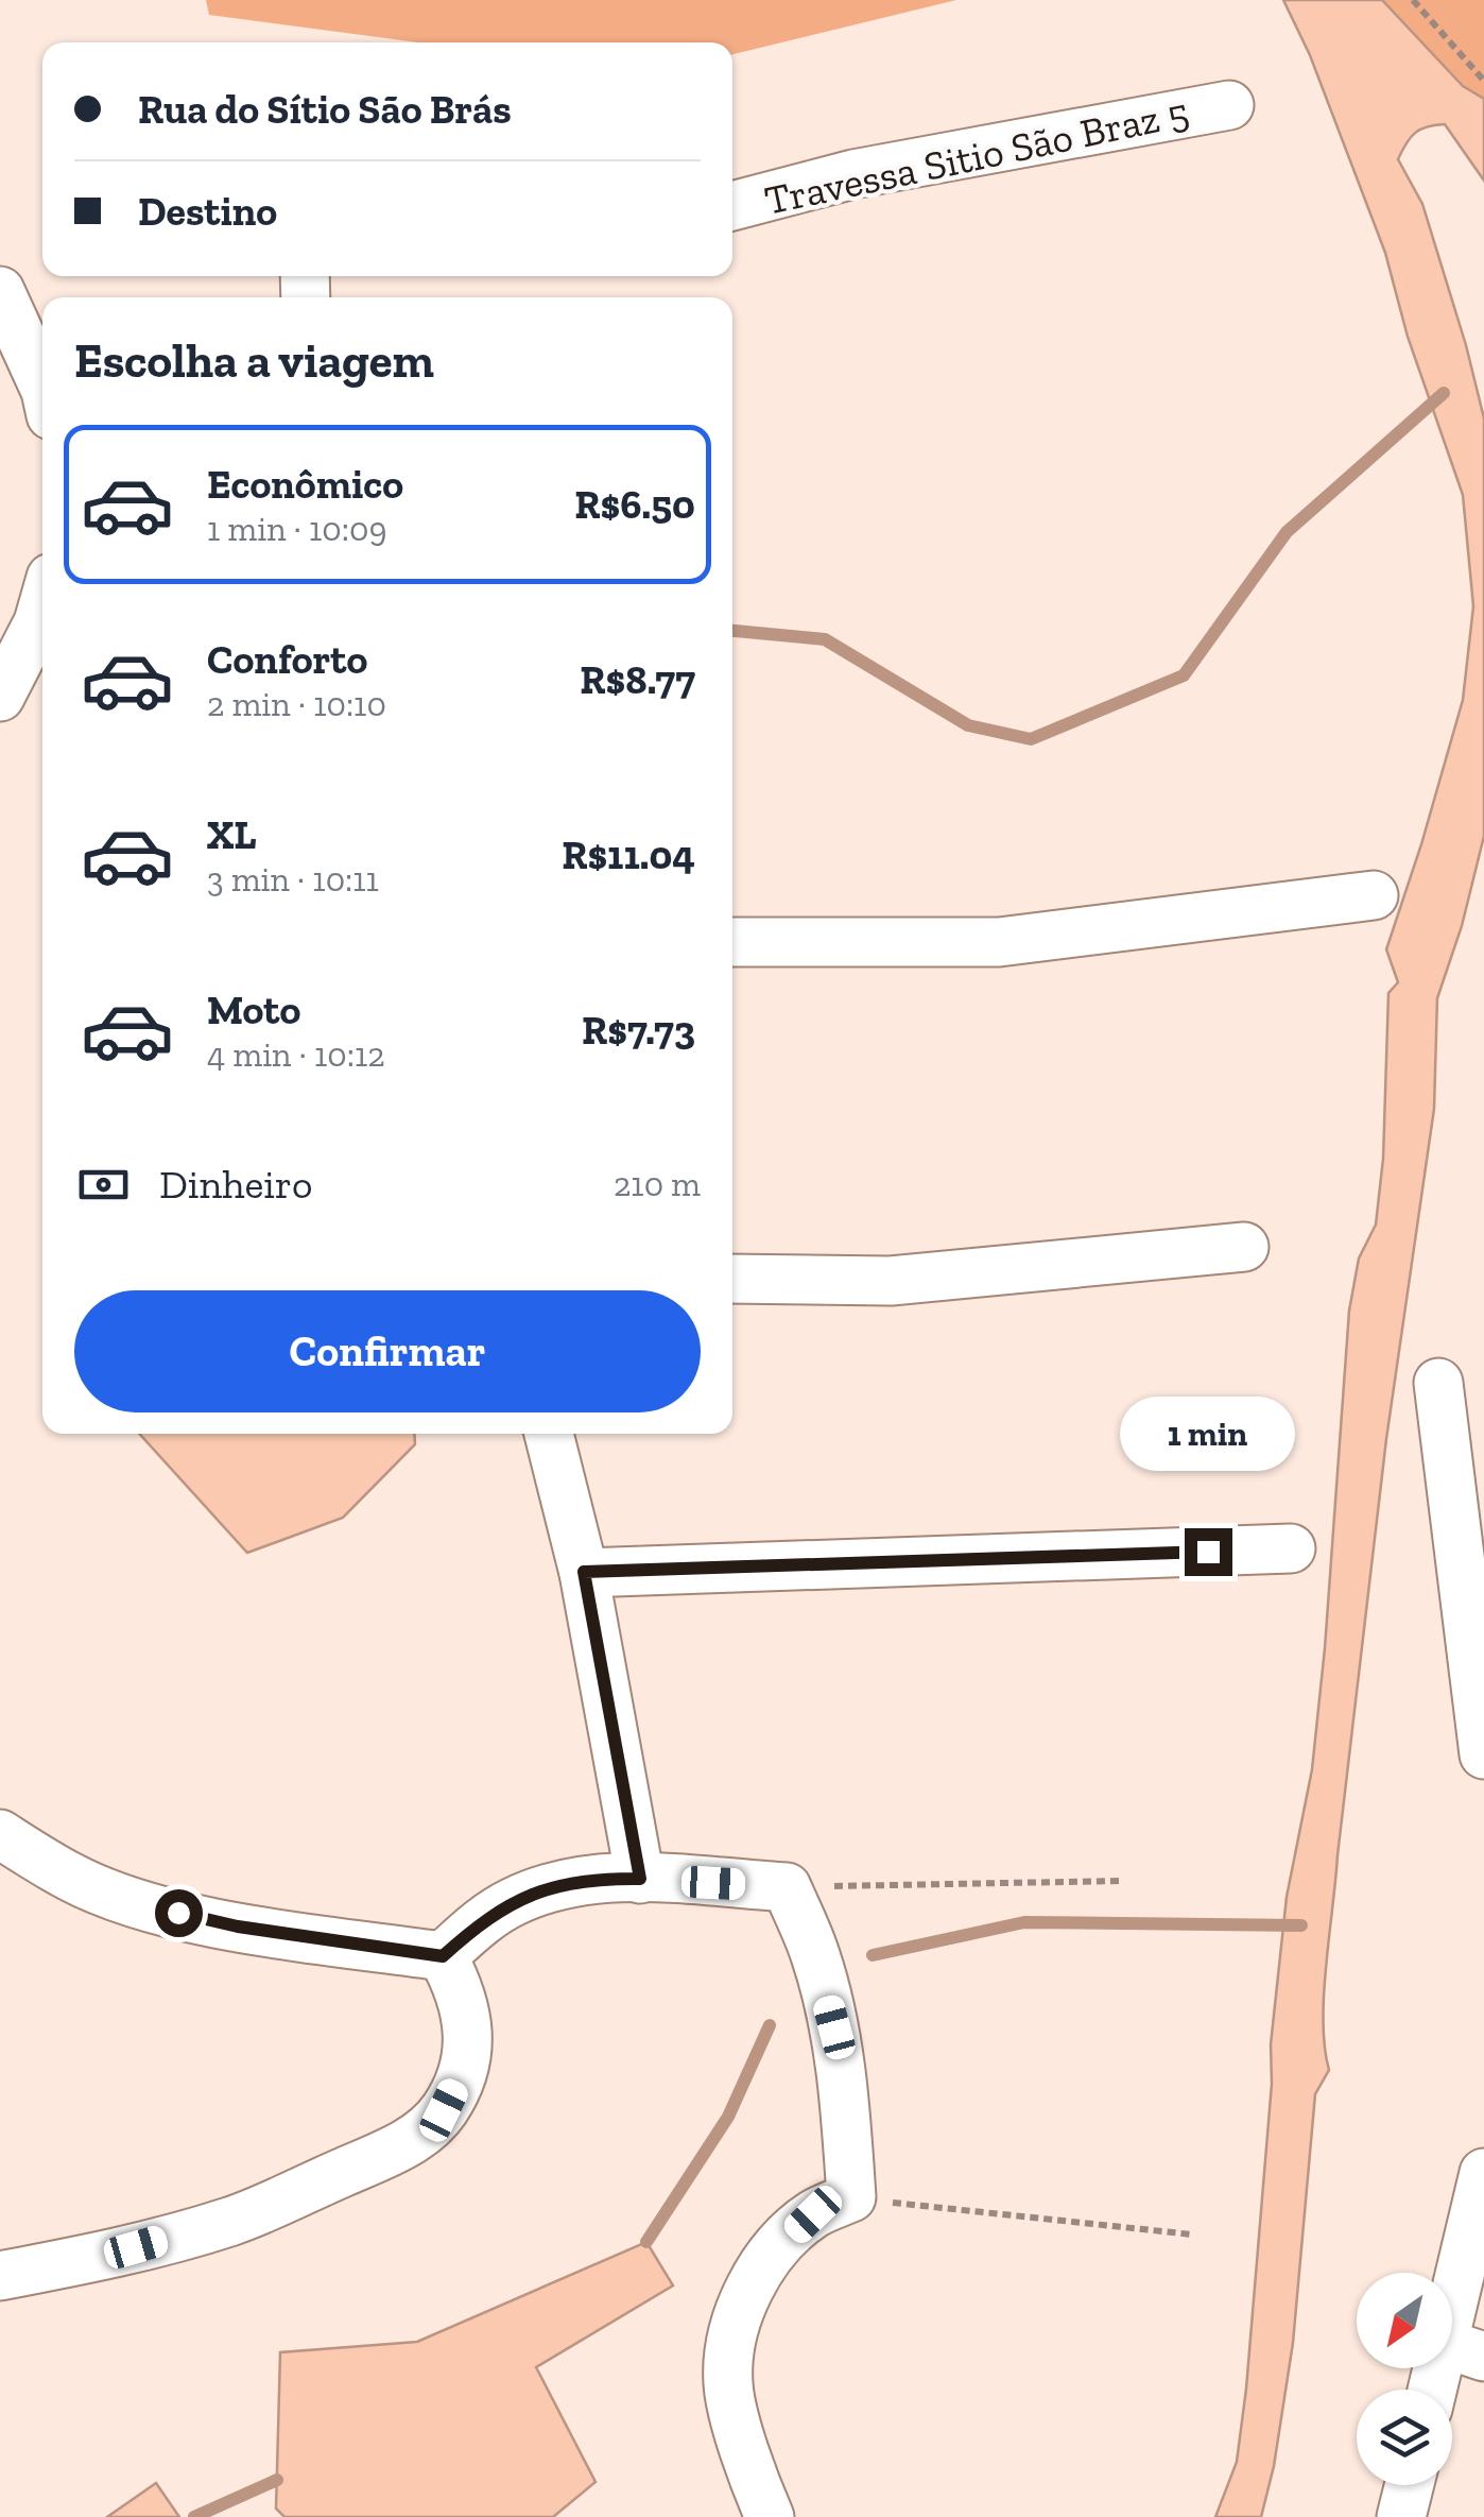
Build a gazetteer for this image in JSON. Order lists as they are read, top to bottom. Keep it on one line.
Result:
{"streets":{"street":["Travessa Sitio São Braz 5"]},"north":"bottom left","page":{"banner":["Rua do Sítio São Brás","Destino"],"heading":"Escolha a viagem","list":[{"name":"Econômico","note":"1 min · 10:09","value":"R$6.50"},{"name":"Conforto","note":"2 min · 10:10","value":"R$8.77"},{"name":"XL","note":"3 min · 10:11","value":"R$11.04"},{"name":"Moto","note":"4 min · 10:12","value":"R$7.73"}],"pay":["Dinheiro","210 m"],"buttons":"Confirmar","bubble":"1 min"}}
